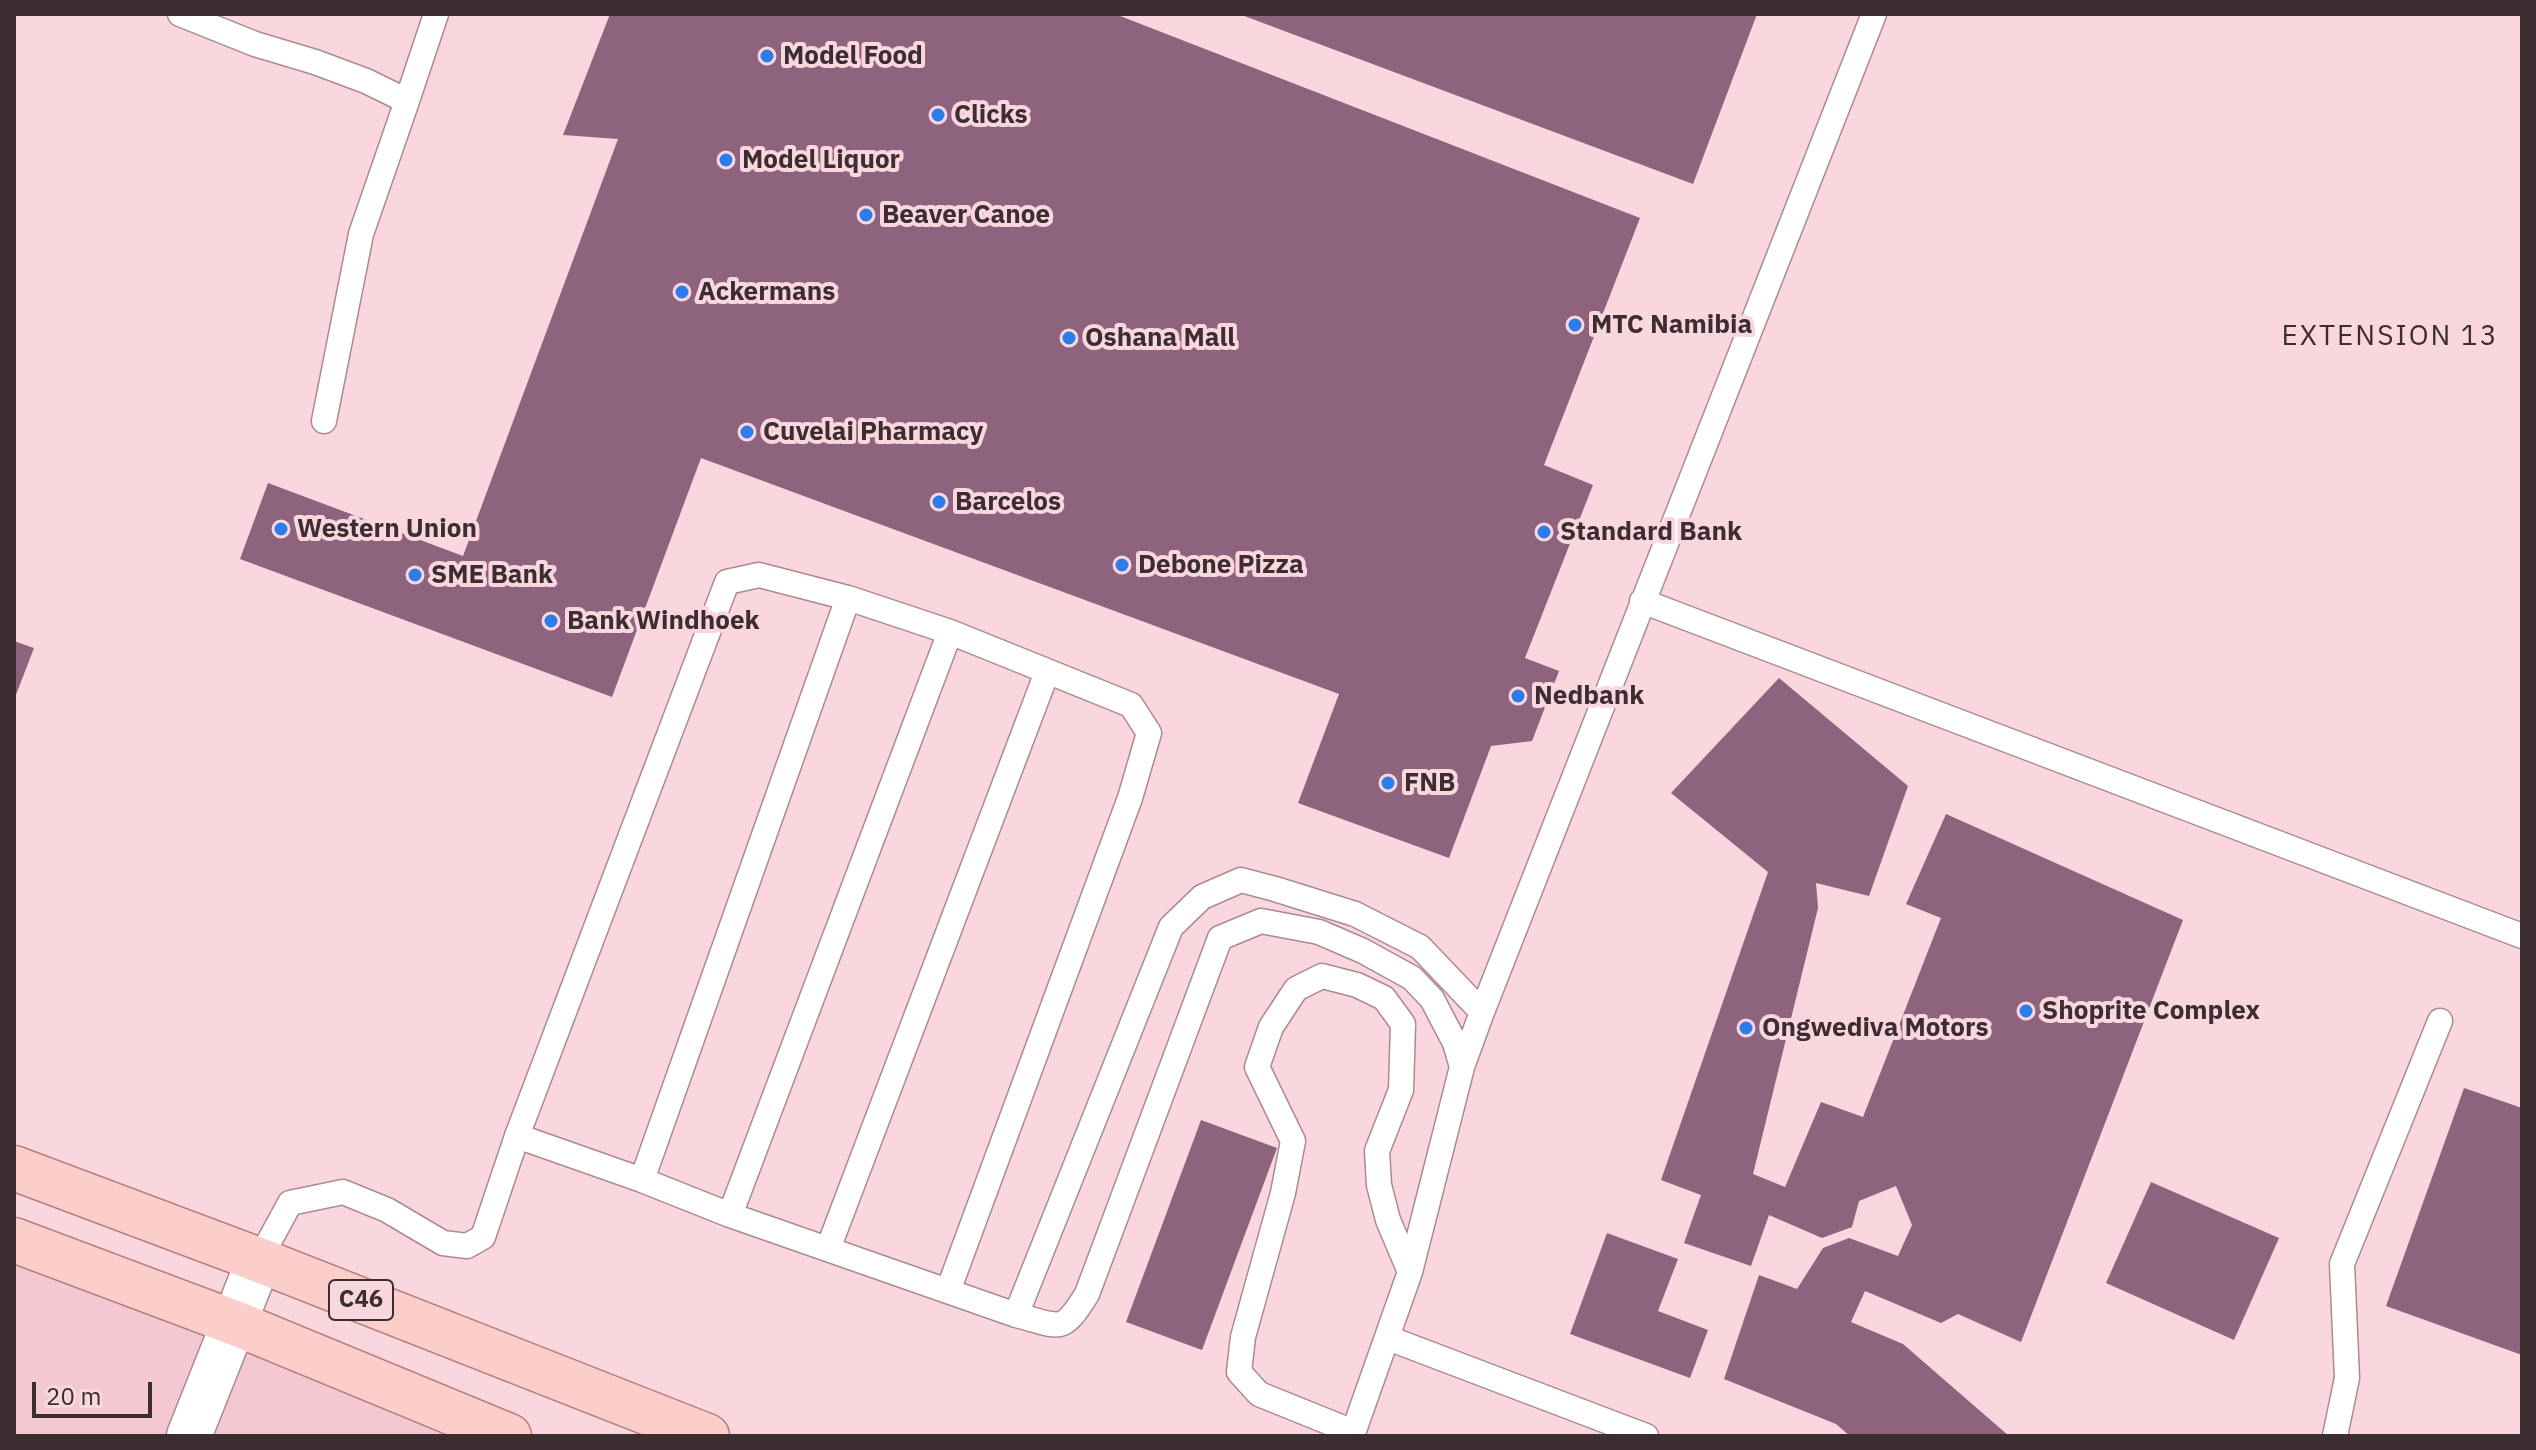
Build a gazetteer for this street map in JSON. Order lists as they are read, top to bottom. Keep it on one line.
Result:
{"streets":{"main road":["C46"]},"districts":["EXTENSION 13"],"places":["Model Food","Clicks","Model Liquor","Beaver Canoe","Ackermans","MTC Namibia","Oshana Mall","Cuvelai Pharmacy","Barcelos","Western Union","Standard Bank","Debone Pizza","SME Bank","Bank Windhoek","Nedbank","FNB","Shoprite Complex","Ongwediva Motors"],"scale_bar":"20 m"}
